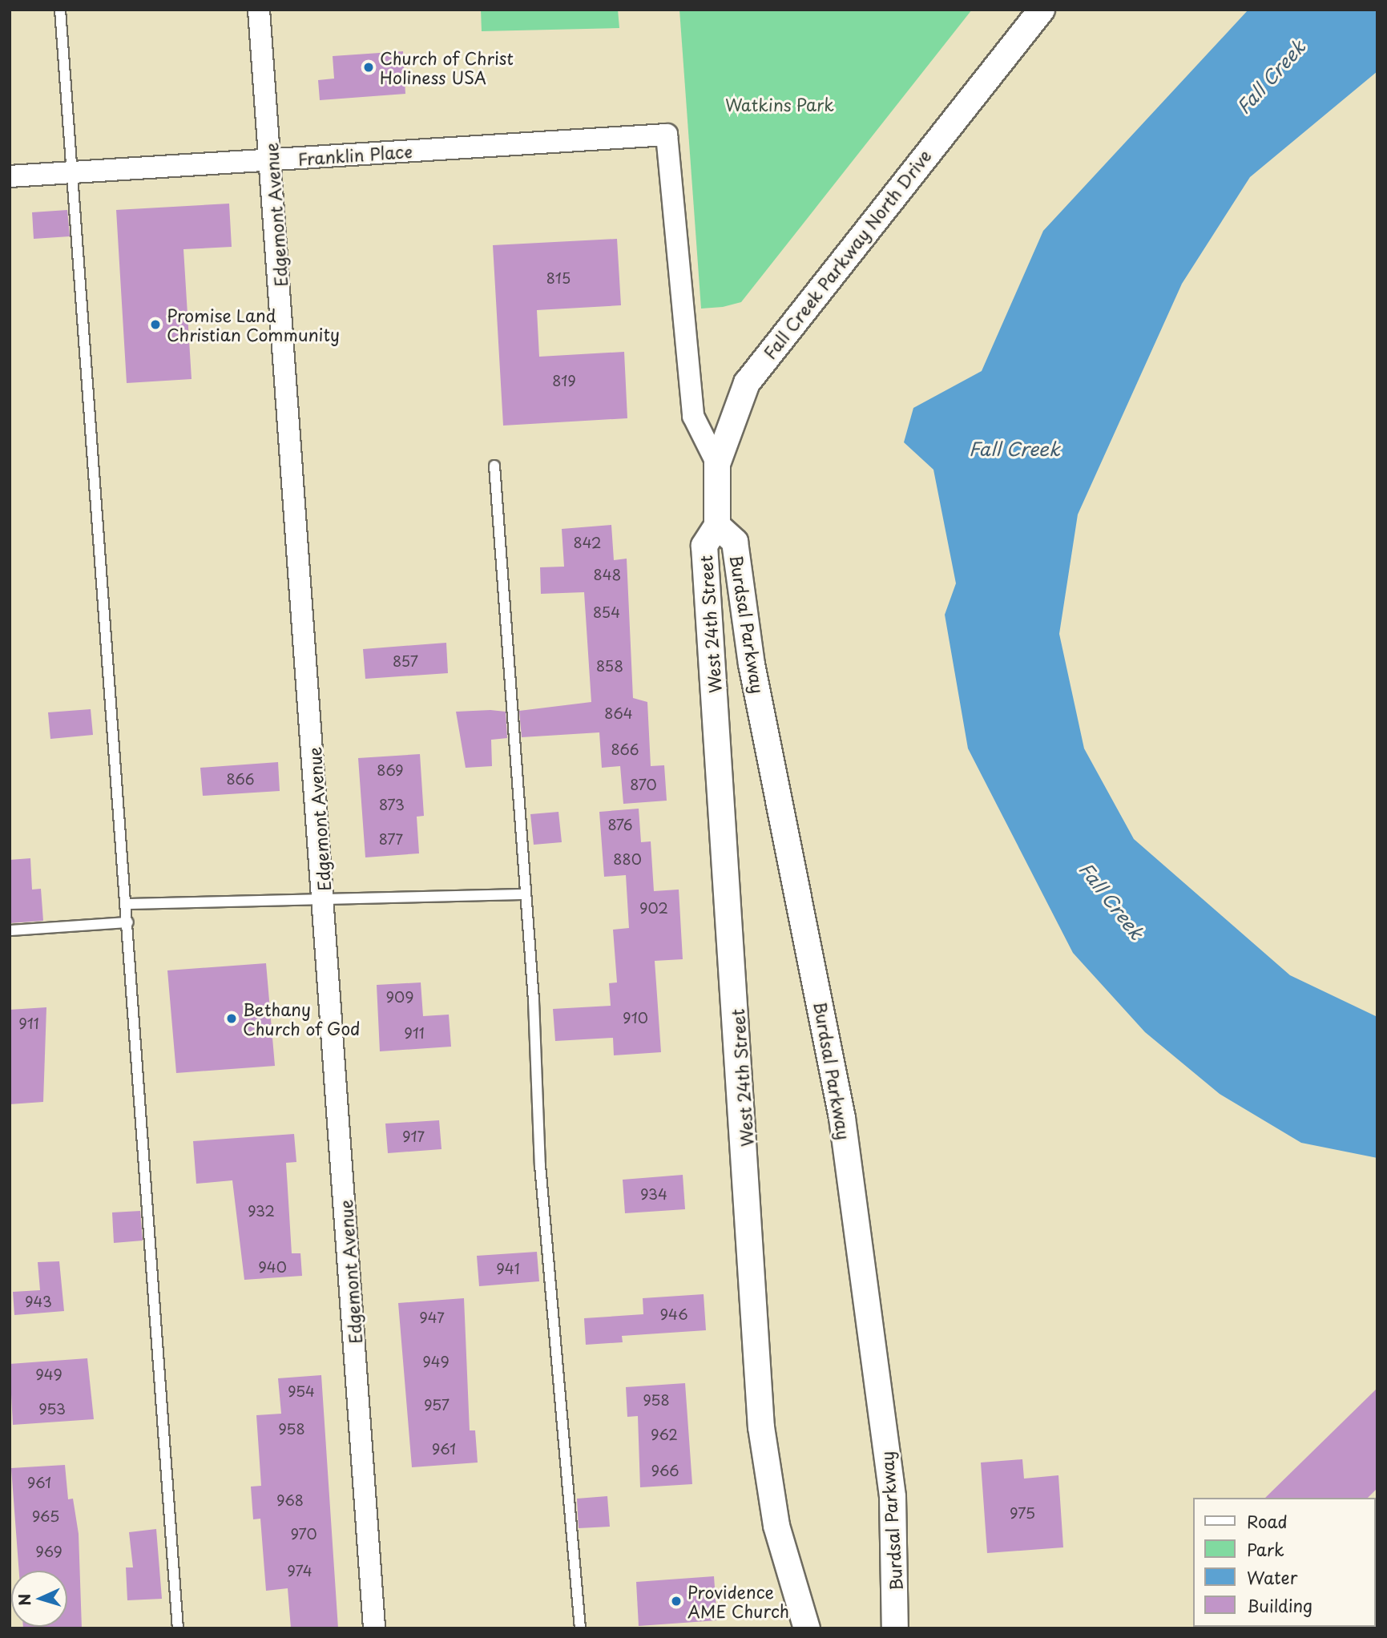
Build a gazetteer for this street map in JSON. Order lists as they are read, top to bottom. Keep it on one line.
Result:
{"streets":{"street":["Franklin Place","Edgemont Avenue","Fall Creek Parkway North Drive","West 24th Street","Burdsal Parkway"]},"crossings":[["Franklin Place","Edgemont Avenue"],["Franklin Place","Fall Creek Parkway North Drive"],["Fall Creek Parkway North Drive","West 24th Street"],["Fall Creek Parkway North Drive","Burdsal Parkway"],["West 24th Street","Burdsal Parkway"]],"water":["Fall Creek"],"parks":["Watkins Park"],"places":["Church of Christ Holiness USA","Promise Land Christian Community","Bethany Church of God","Providence AME Church"],"house_numbers":["815","819","842","848","854","857","858","864","866","869","866","870","873","876","877","880","902","909","910","911","911","917","934","932","940","941","943","946","947","949","949","954","958","957","953","958","962","961","966","961","968","975","965","970","969","974"],"legend":["Road","Park","Water","Building"],"north":"left"}
